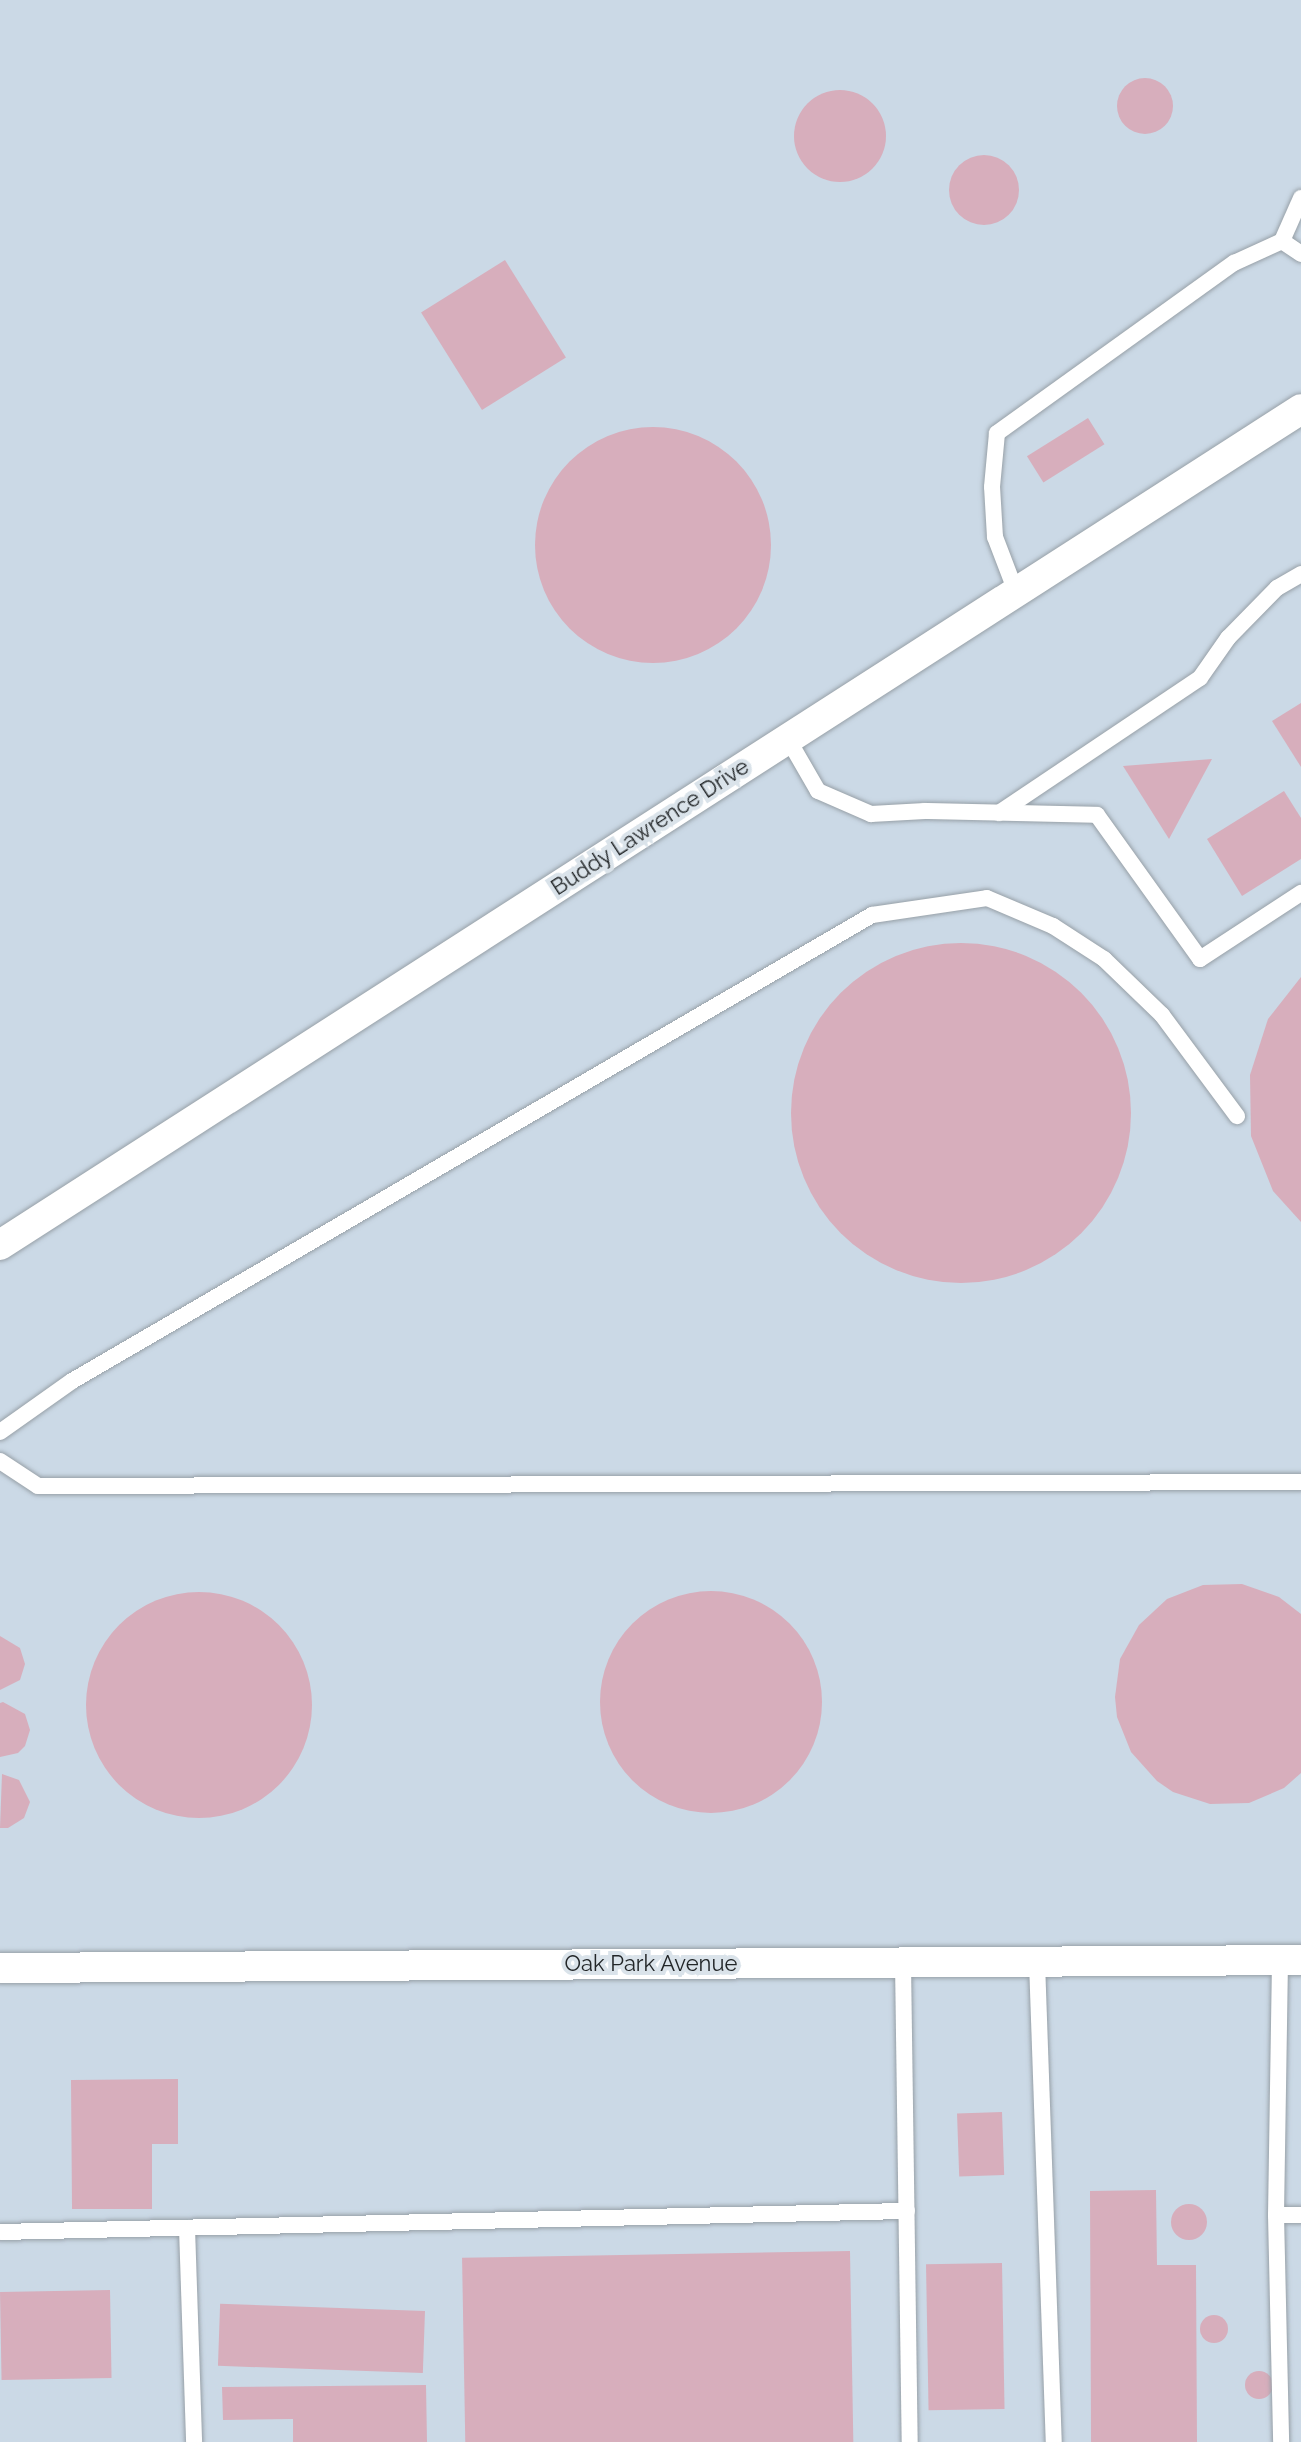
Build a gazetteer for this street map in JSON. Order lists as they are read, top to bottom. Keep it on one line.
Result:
{"streets":{"street":["Buddy Lawrence Drive","Oak Park Avenue"]}}
